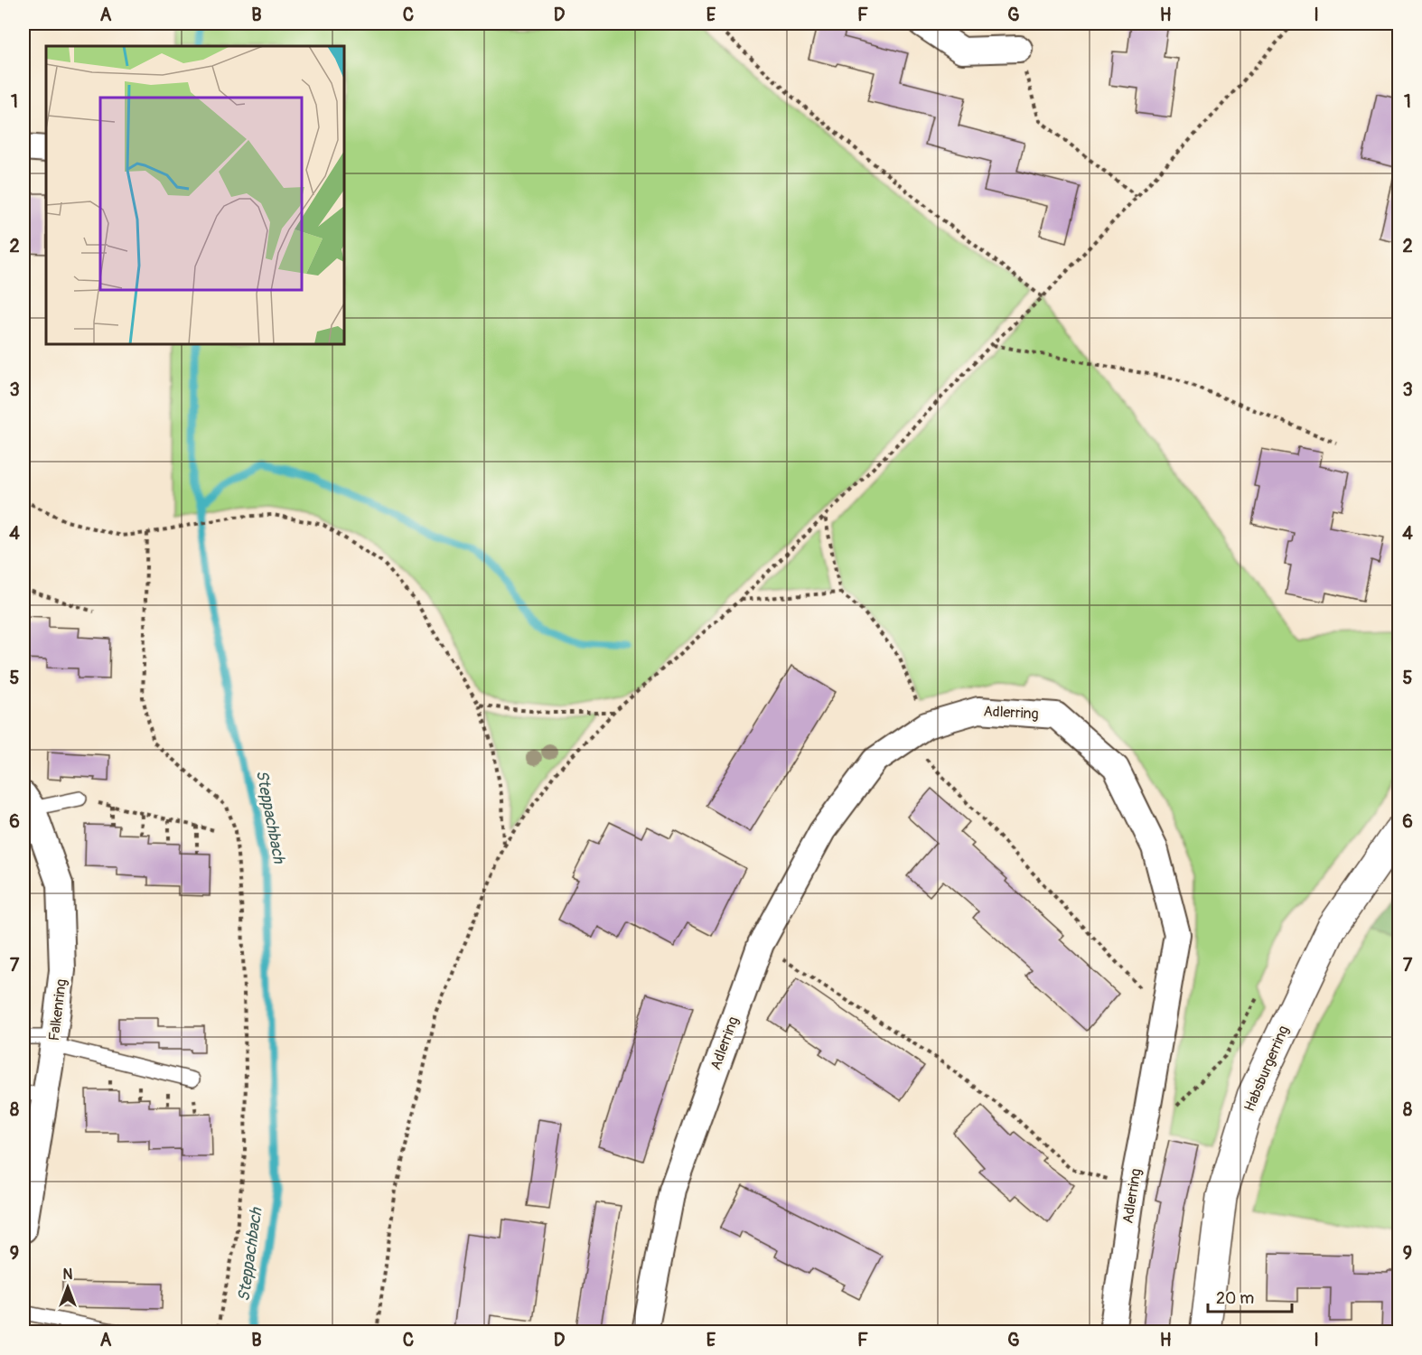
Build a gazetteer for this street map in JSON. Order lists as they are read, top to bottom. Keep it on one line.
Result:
{"streets":{"street":["Adlerring","Falkenring","Habsburgerring"]},"water":["Steppachbach"],"scale_bar":"20 m","north":"top","grid":{"columns":["A","B","C","D","E","F","G","H","I"],"rows":["1","2","3","4","5","6","7","8","9"]}}
